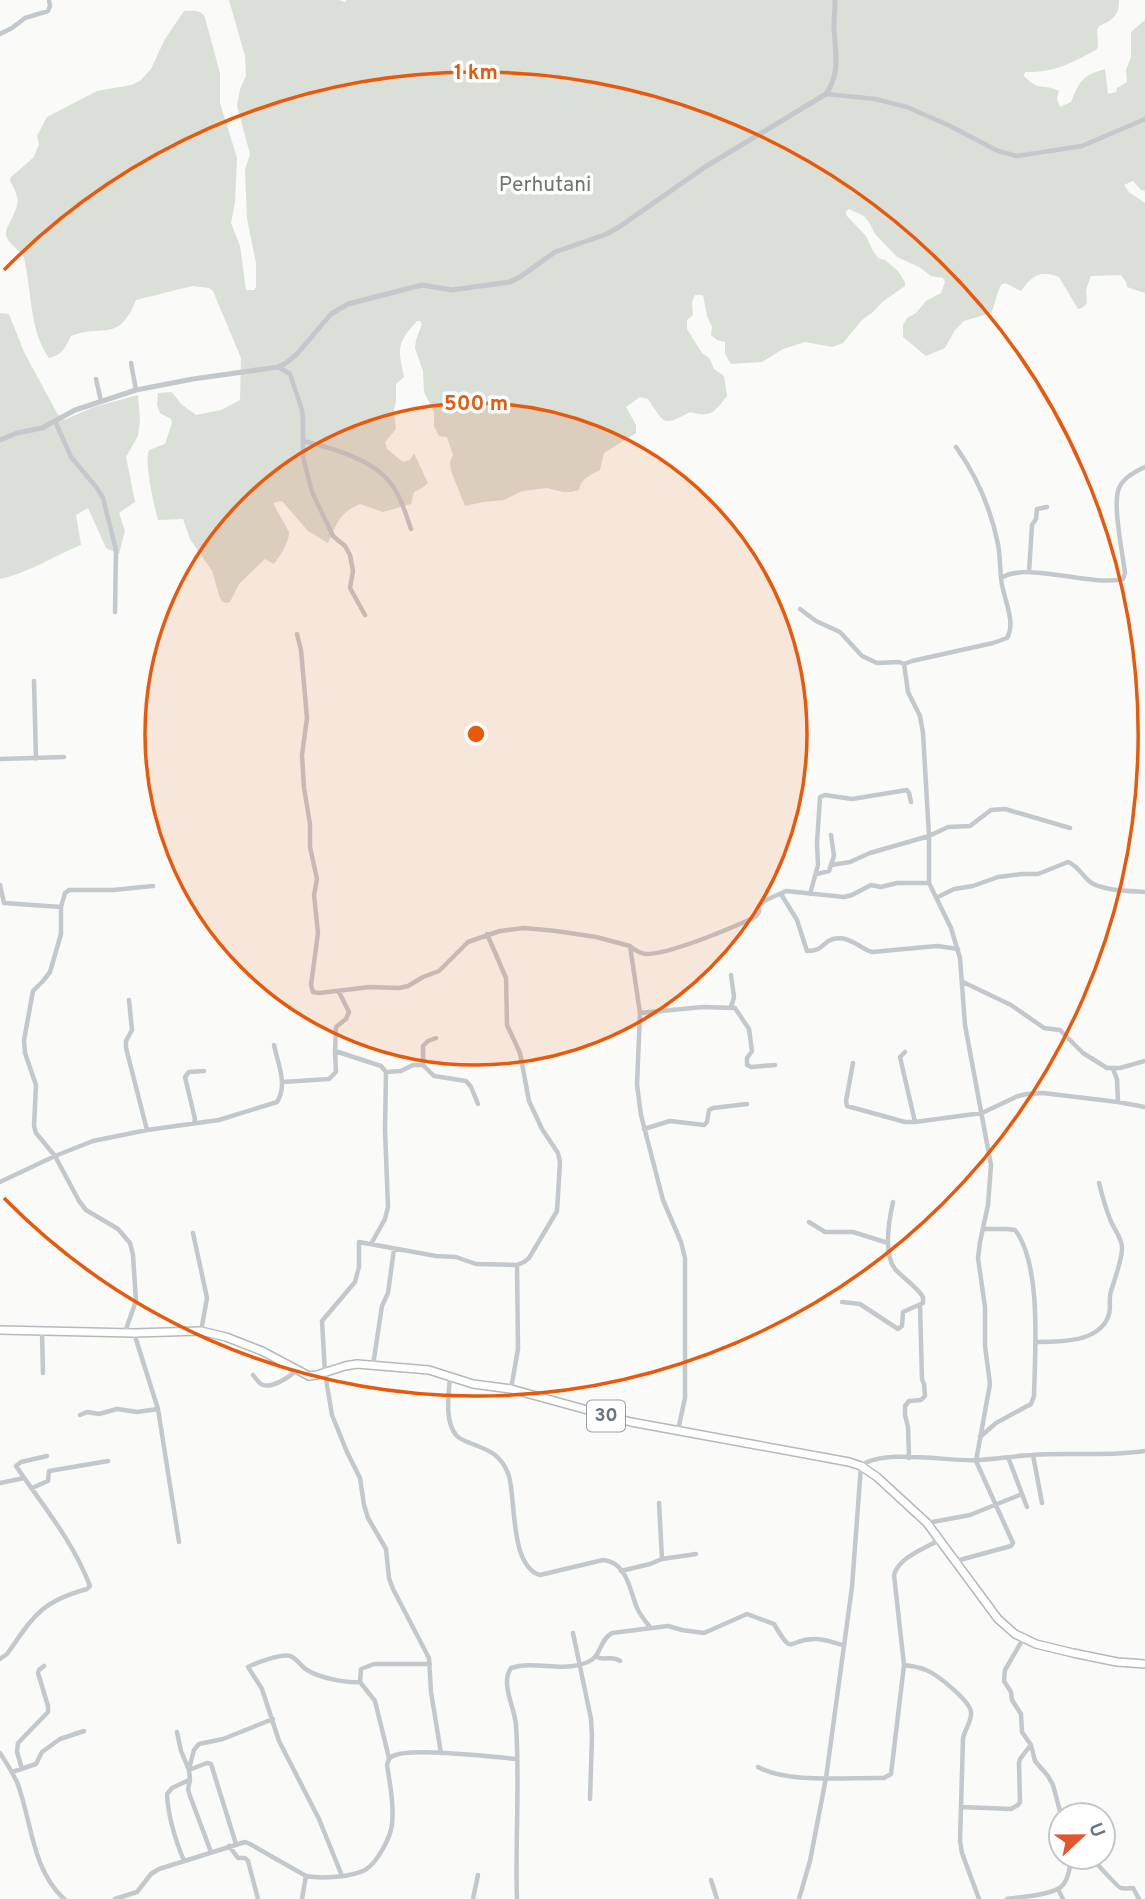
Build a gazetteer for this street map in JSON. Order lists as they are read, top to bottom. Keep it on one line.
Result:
{"streets":{"highway":["30"]},"parks":["Perhutani"],"north":"right","rings":["1 km","500 m"]}
